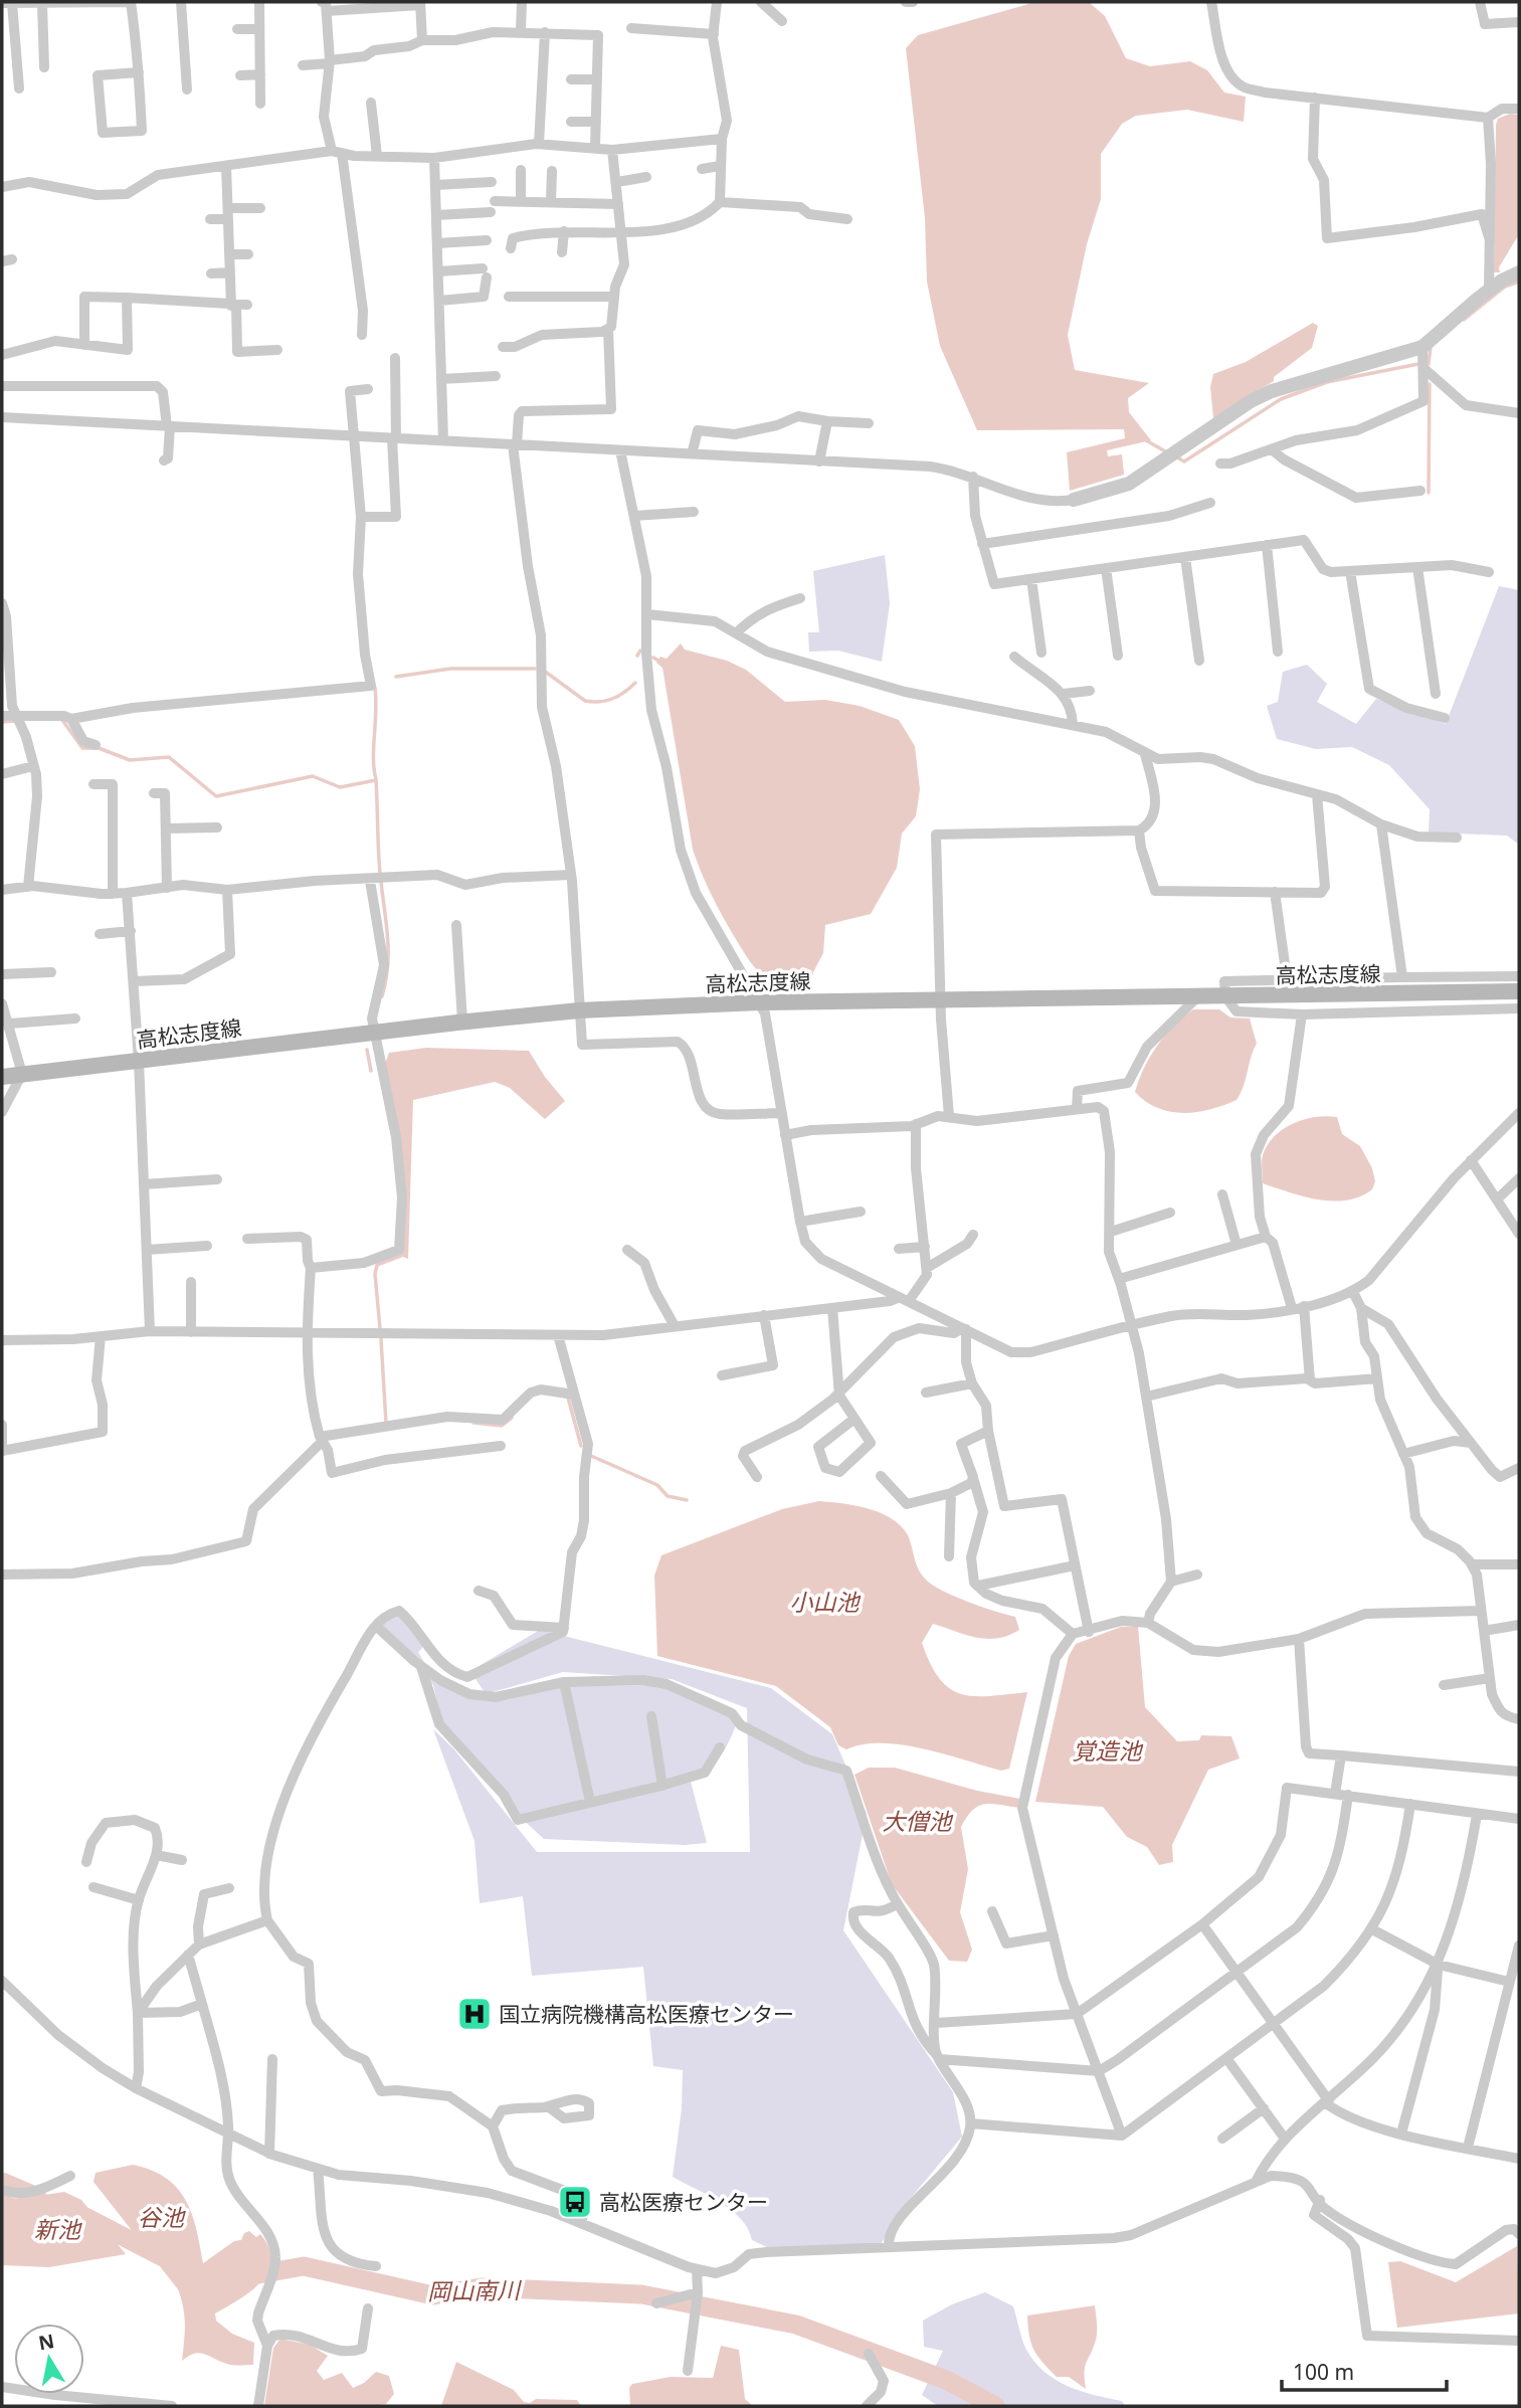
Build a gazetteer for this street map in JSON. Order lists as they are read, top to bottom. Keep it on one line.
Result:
{"streets":{"main road":["高松志度線"]},"water":["小山池","覚造池","大僧池","谷池","新池","岡山南川"],"places":{"hospital":["国立病院機構高松医療センター"],"bus stop":["高松医療センター"]},"scale_bar":"100 m","north":"top"}
